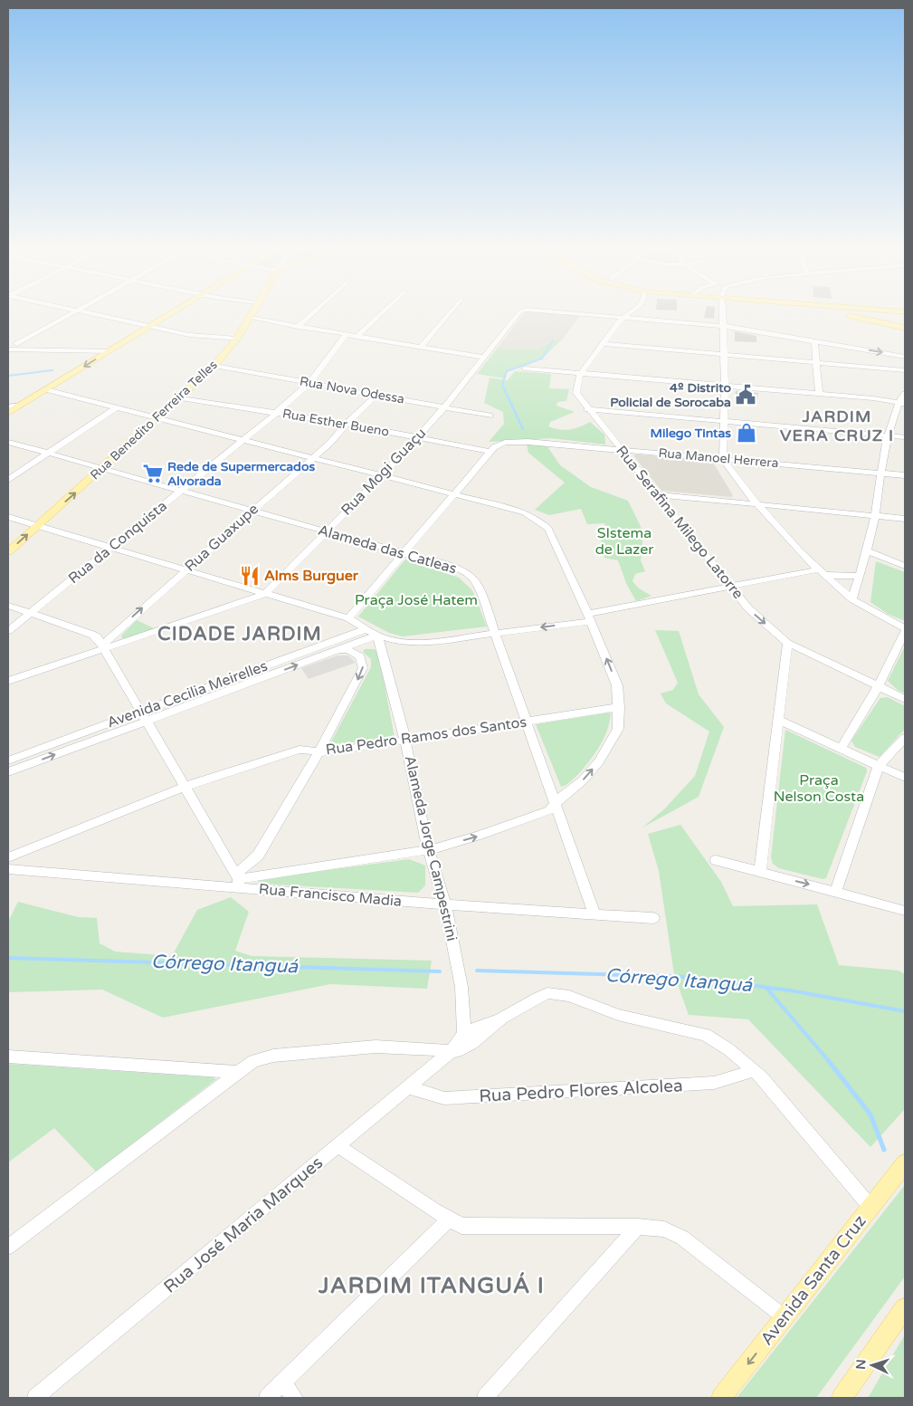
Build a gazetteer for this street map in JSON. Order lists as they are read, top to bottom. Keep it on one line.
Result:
{"streets":{"main road":["Rua Benedito Ferreira Telles","Avenida Santa Cruz"],"street":["Rua Nova Odessa","Rua Esther Bueno","Rua Manoel Herrera","Rua Mogi Guaçu","Rua Serafina Milego Latorre","Rua Guaxupe","Rua da Conquista","Alameda das Catleas","Avenida Cecilia Meirelles","Rua Pedro Ramos dos Santos","Alameda Jorge Campestrini","Rua Francisco Madia","Rua Pedro Flores Alcolea","Rua José Maria Marques"]},"crossings":[["Rua Nova Odessa","Rua Benedito Ferreira Telles"],["Rua Nova Odessa","Rua Mogi Guaçu"],["Rua Nova Odessa","Rua Guaxupe"],["Rua Nova Odessa","Rua da Conquista"],["Rua Benedito Ferreira Telles","Rua Esther Bueno"],["Rua Benedito Ferreira Telles","Alameda das Catleas"],["Rua Esther Bueno","Rua Manoel Herrera"],["Rua Esther Bueno","Rua Mogi Guaçu"],["Rua Esther Bueno","Rua Guaxupe"],["Rua Esther Bueno","Rua da Conquista"],["Rua Manoel Herrera","Rua Serafina Milego Latorre"],["Rua Mogi Guaçu","Rua Guaxupe"],["Rua Mogi Guaçu","Alameda das Catleas"],["Rua Guaxupe","Alameda das Catleas"],["Rua da Conquista","Alameda das Catleas"],["Alameda das Catleas","Rua Pedro Ramos dos Santos"],["Alameda das Catleas","Rua Francisco Madia"],["Rua Pedro Ramos dos Santos","Alameda Jorge Campestrini"],["Alameda Jorge Campestrini","Rua Francisco Madia"],["Alameda Jorge Campestrini","Rua José Maria Marques"],["Rua Pedro Flores Alcolea","Rua José Maria Marques"],["Rua José Maria Marques","Avenida Santa Cruz"]],"one_way":["Rua Benedito Ferreira Telles"],"districts":["JARDIM VERA CRUZ I","CIDADE JARDIM","JARDIM ITANGUÁ I"],"water":["Córrego Itanguá"],"parks":["SIstema de Lazer","Praça José Hatem","Praça Nelson Costa"],"places":{"public building":["4º Distrito Policial de Sorocaba"],"shop":["Milego Tintas"],"supermarket":["Rede de Supermercados Alvorada"],"restaurant":["Alms Burguer"]},"north":"left"}
